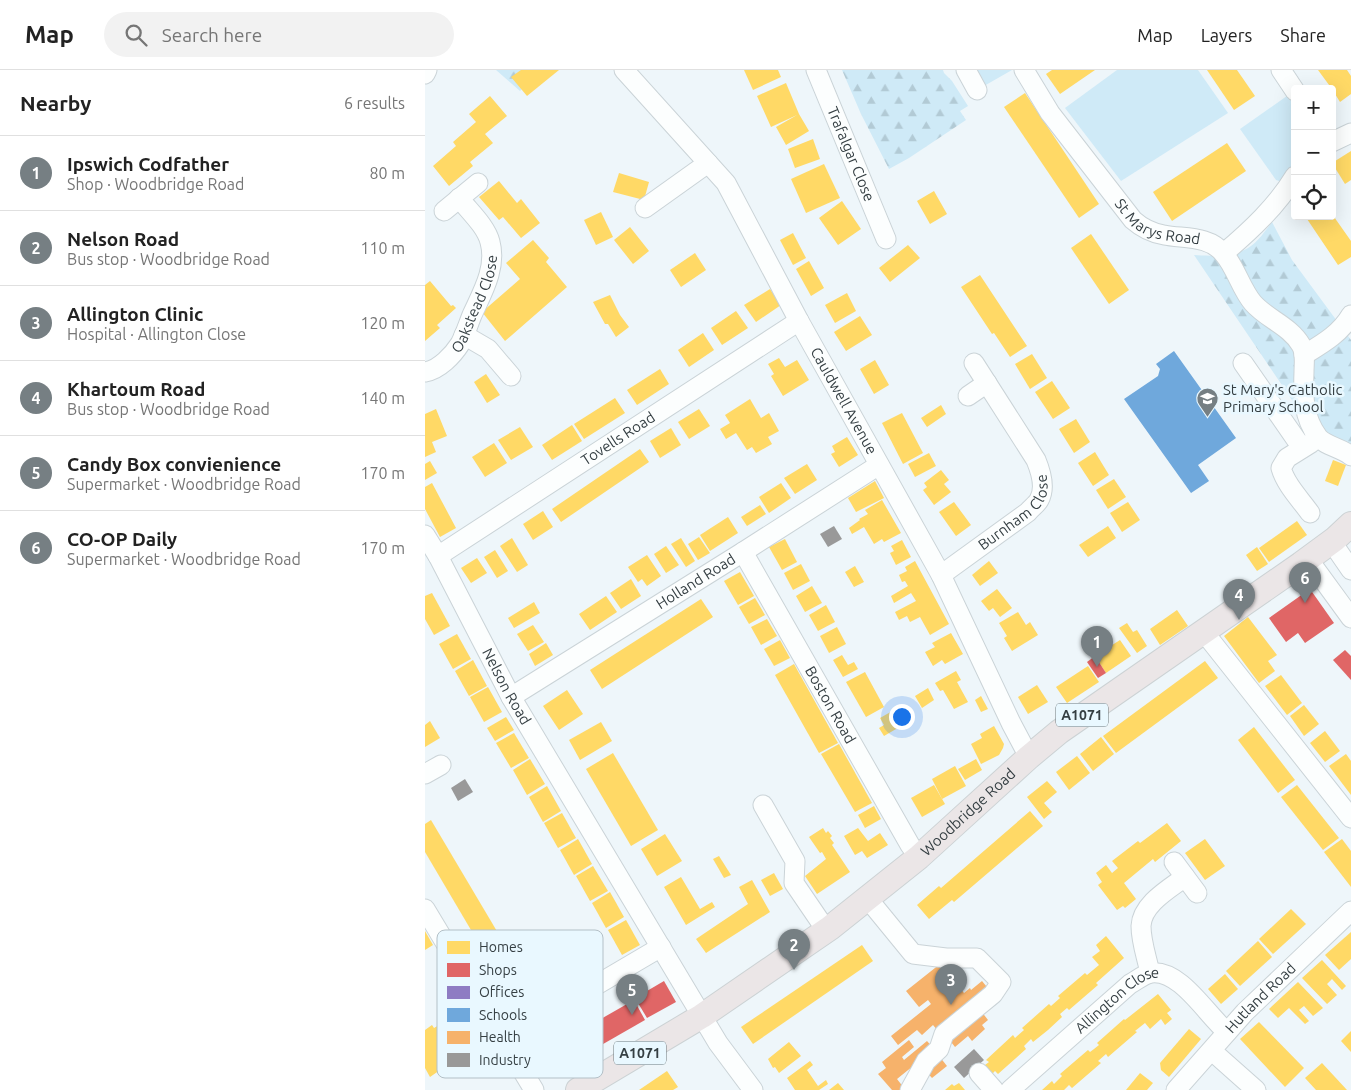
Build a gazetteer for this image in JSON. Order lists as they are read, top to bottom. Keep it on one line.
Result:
{"streets":{"main road":["A1071","Woodbridge Road"],"street":["Trafalgar Close","St Marys Road","Oakstead Close","Cauldwell Avenue","Tovells Road","Burnham Close","Holland Road","Nelson Road","Boston Road","Hutland Road","Allington Close"]},"crossings":[["Cauldwell Avenue","Tovells Road"],["Cauldwell Avenue","Burnham Close"],["Cauldwell Avenue","Holland Road"],["Cauldwell Avenue","Woodbridge Road"],["Tovells Road","Nelson Road"],["Holland Road","Nelson Road"],["Holland Road","Boston Road"],["Nelson Road","Woodbridge Road"],["Boston Road","Woodbridge Road"],["Hutland Road","Allington Close"]],"places":{"school or university":["St Mary's Catholic Primary School"]},"legend":["Homes","Shops","Offices","Schools","Health","Industry"],"page":{"header":"Map","search":"Search here","nav":["Map","Layers","Share"],"heading":["Nearby","6 results"],"map_buttons":["+","−"],"list":[{"mark":"1","name":"Ipswich Codfather","note":"Shop · Woodbridge Road","value":"80 m"},{"mark":"2","name":"Nelson Road","note":"Bus stop · Woodbridge Road","value":"110 m"},{"mark":"3","name":"Allington Clinic","note":"Hospital · Allington Close","value":"120 m"},{"mark":"4","name":"Khartoum Road","note":"Bus stop · Woodbridge Road","value":"140 m"},{"mark":"5","name":"Candy Box convienience","note":"Supermarket · Woodbridge Road","value":"170 m"},{"mark":"6","name":"CO-OP Daily","note":"Supermarket · Woodbridge Road","value":"170 m"}],"pins":["6","4","1","2","3","5"]}}
